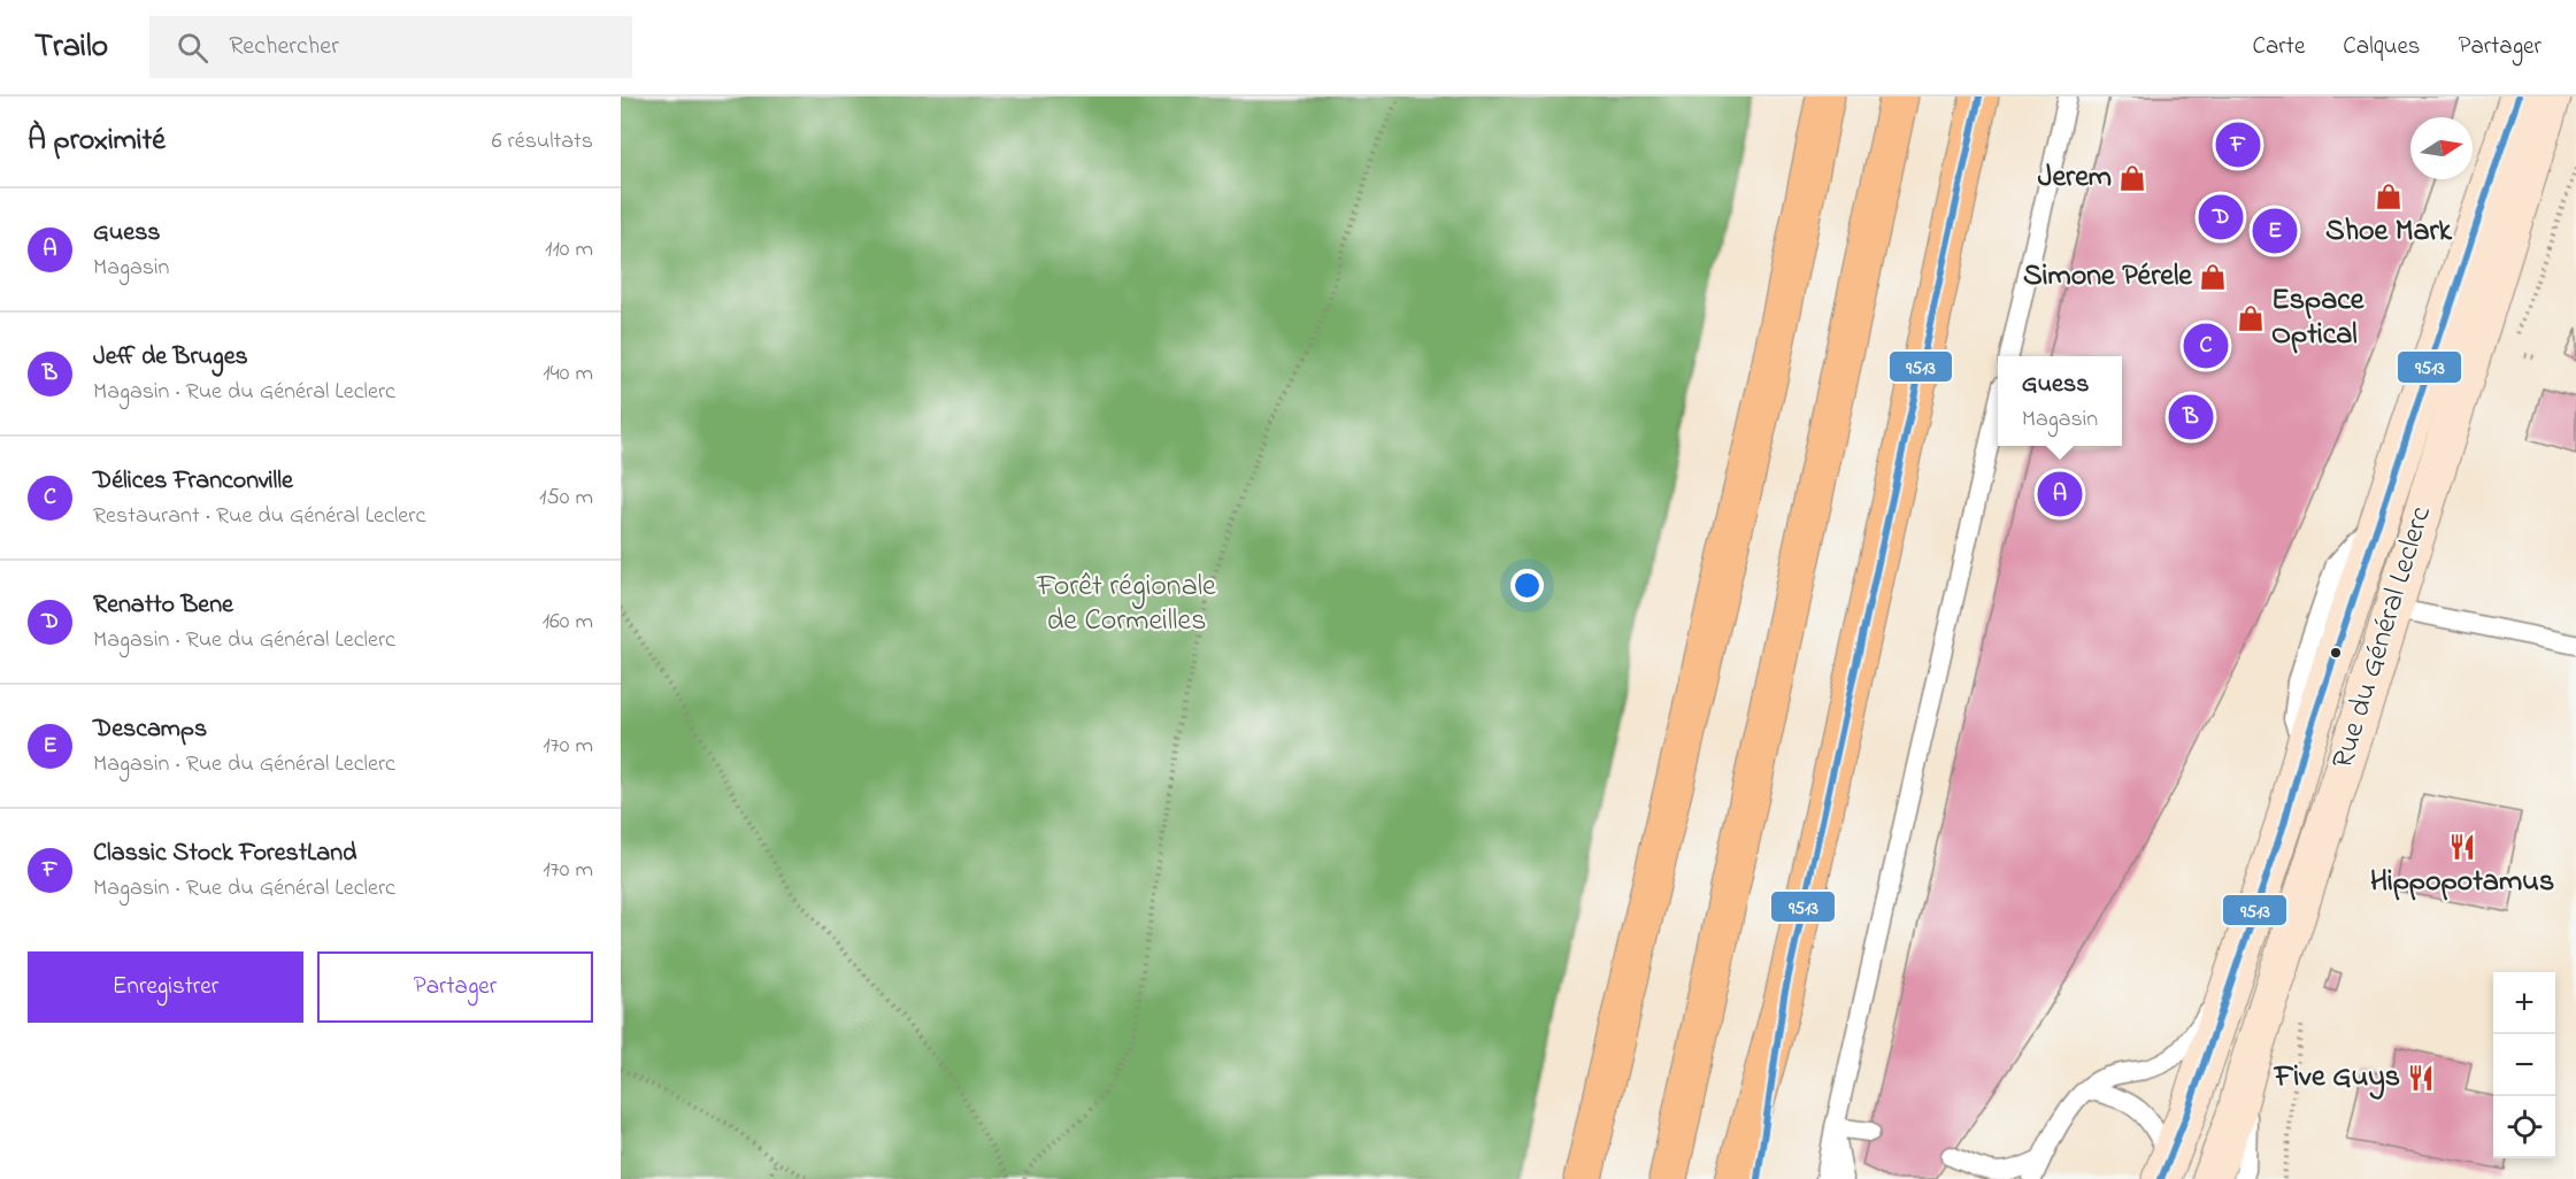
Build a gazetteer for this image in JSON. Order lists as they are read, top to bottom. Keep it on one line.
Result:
{"streets":{"main road":["Rue du Général Leclerc"]},"parks":["Forêt régionale de Cormeilles"],"places":{"shop":["Jerem","Shoe Mark","Simone Pérele","Espace Optical"],"restaurant":["Hippopotamus","Five Guys"]},"lines":["transit line 9513"],"north":"right","page":{"header":"Trailo","search":"Rechercher","nav":["Carte","Calques","Partager"],"heading":["À proximité","6 résultats"],"pins":["F","D","E","C","B","A"],"list":[{"mark":"A","name":"Guess","note":"Magasin","value":"110 m"},{"mark":"B","name":"Jeff de Bruges","note":"Magasin · Rue du Général Leclerc","value":"140 m"},{"mark":"C","name":"Délices Franconville","note":"Restaurant · Rue du Général Leclerc","value":"150 m"},{"mark":"D","name":"Renatto Bene","note":"Magasin · Rue du Général Leclerc","value":"160 m"},{"mark":"E","name":"Descamps","note":"Magasin · Rue du Général Leclerc","value":"170 m"},{"mark":"F","name":"Classic Stock ForestLand","note":"Magasin · Rue du Général Leclerc","value":"170 m"}],"popup":["Guess","Magasin"],"buttons":["Enregistrer","Partager"],"map_buttons":["+","−"]}}
